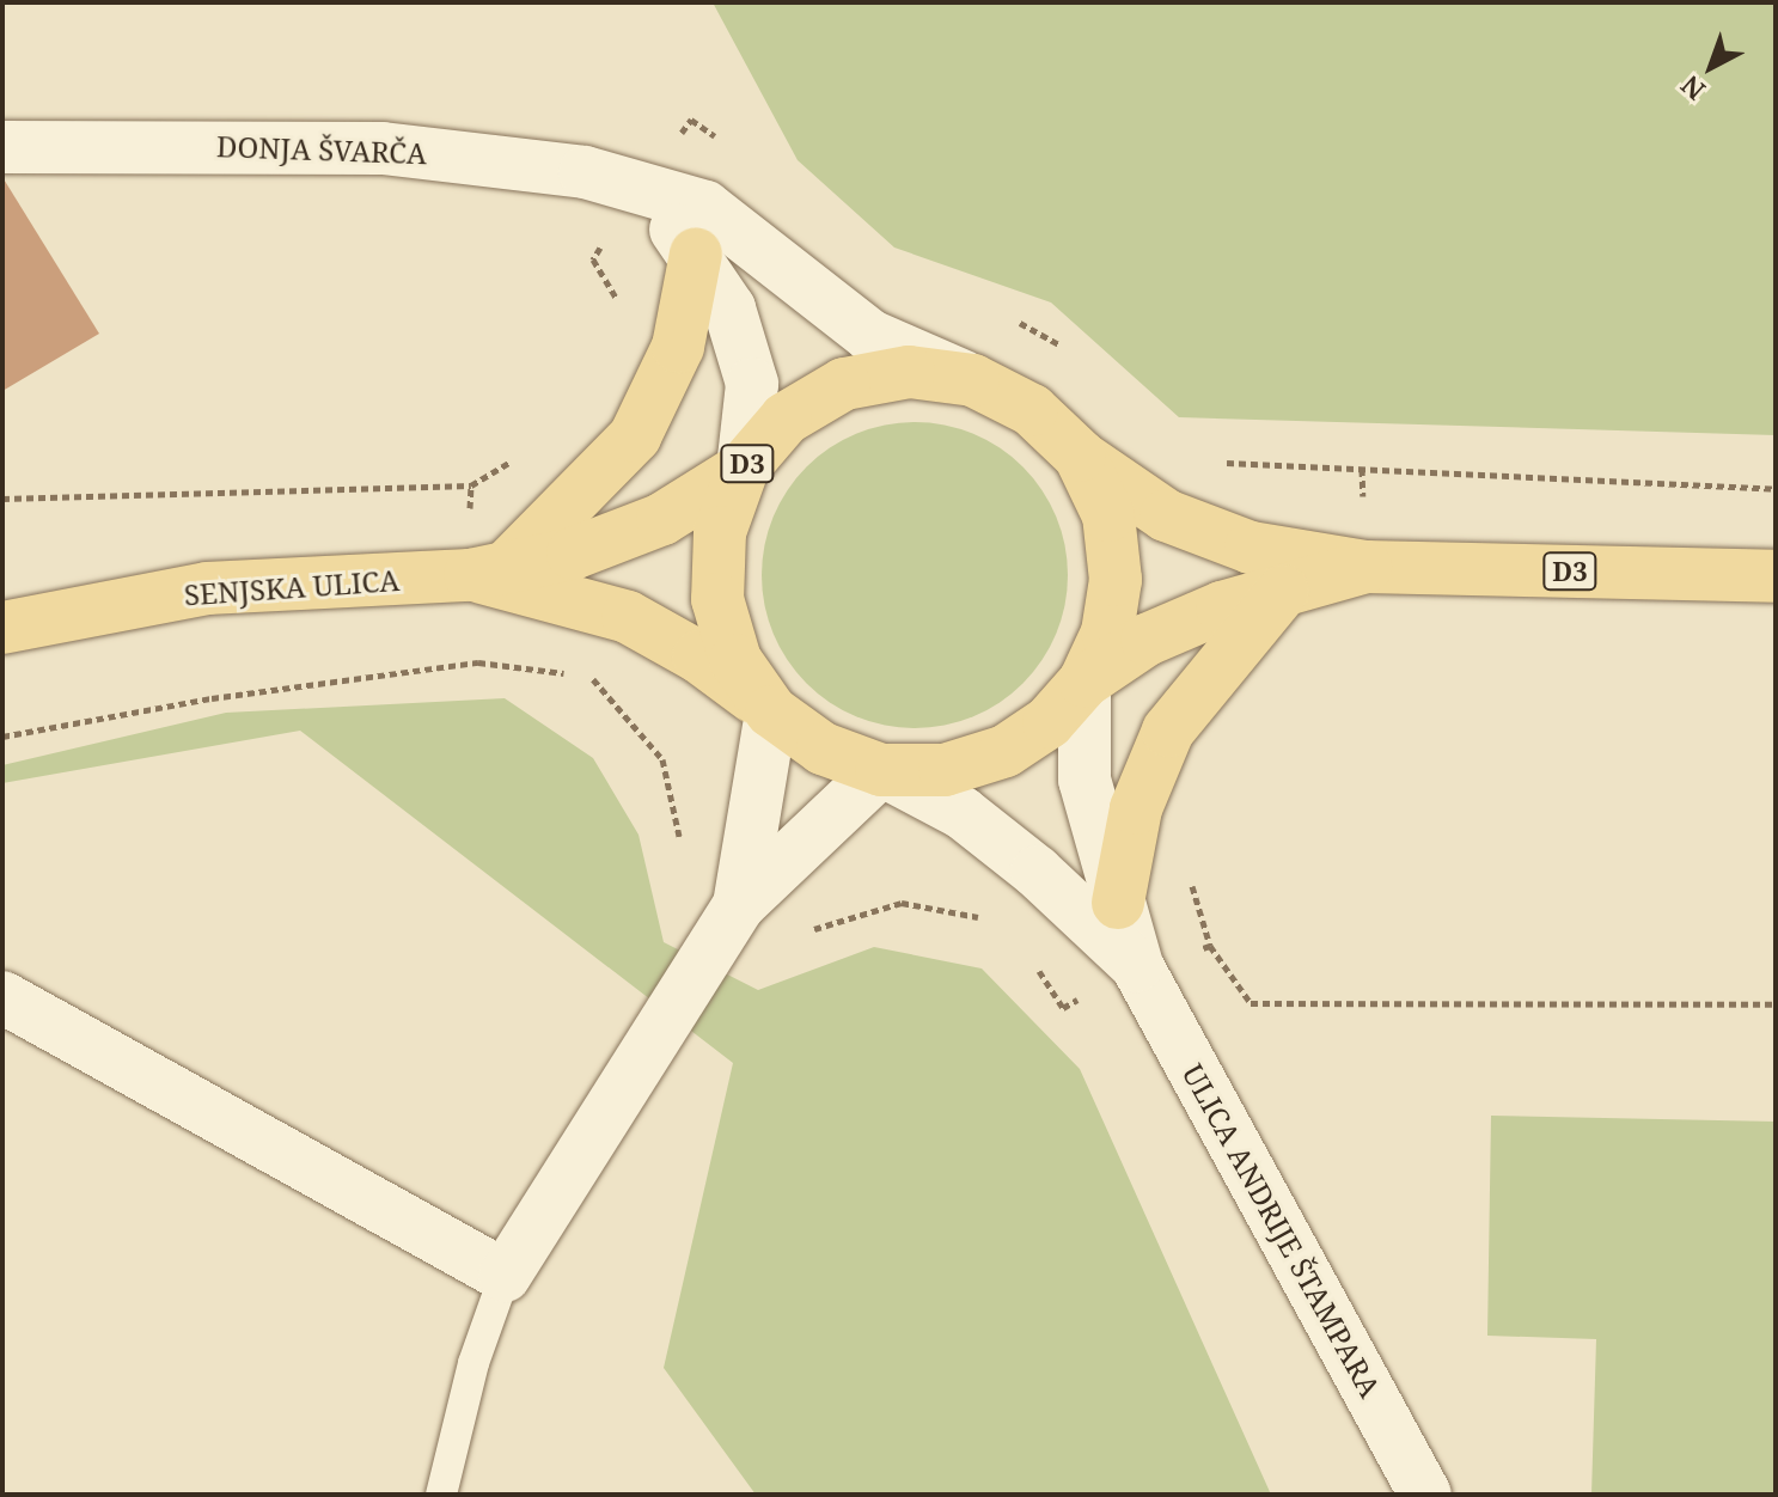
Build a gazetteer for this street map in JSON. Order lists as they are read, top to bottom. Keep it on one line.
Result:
{"streets":{"main road":["D3","SENJSKA ULICA"],"street":["DONJA ŠVARČA","ULICA ANDRIJE ŠTAMPARA"]},"crossings":[["DONJA ŠVARČA","D3"],["D3","SENJSKA ULICA"],["D3","ULICA ANDRIJE ŠTAMPARA"]],"north":"bottom left"}
